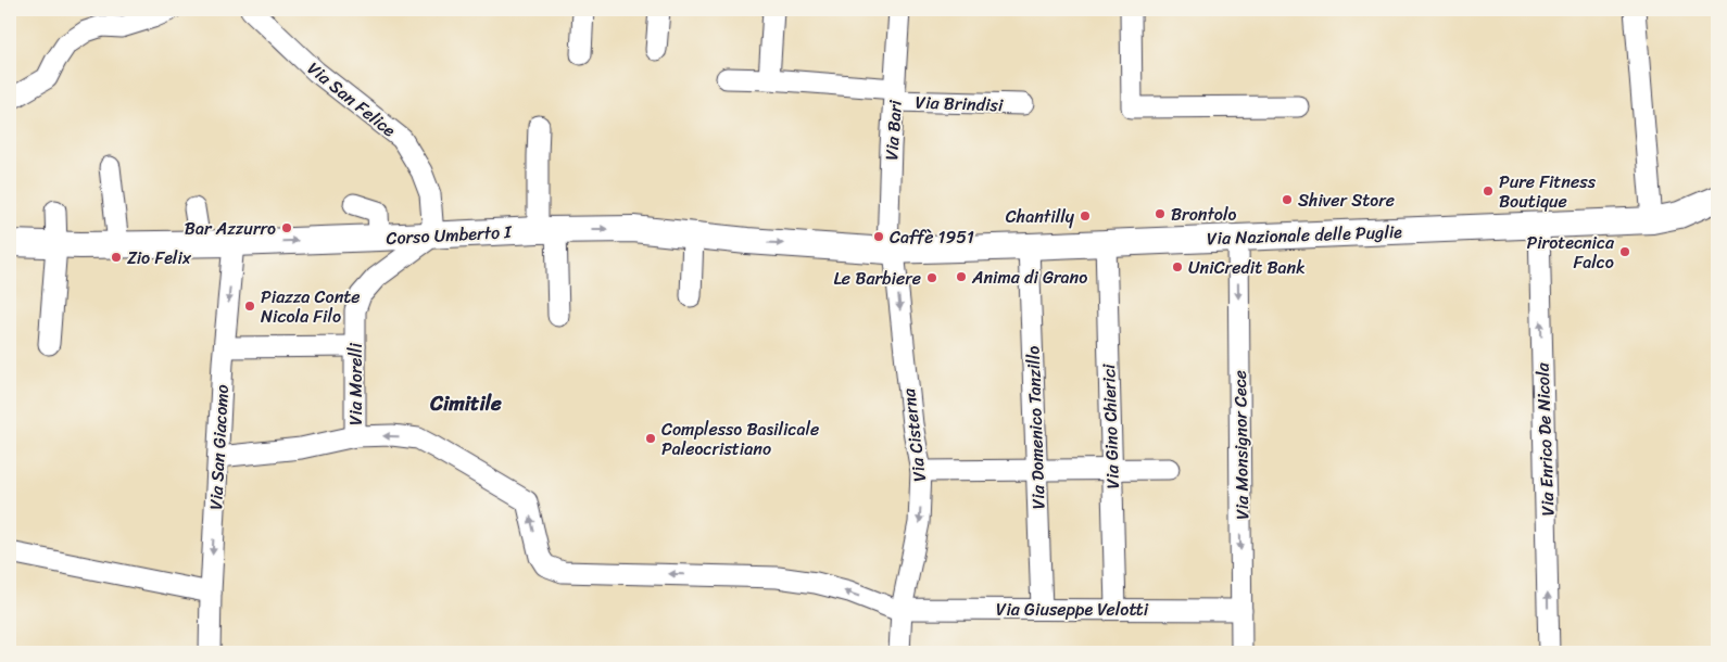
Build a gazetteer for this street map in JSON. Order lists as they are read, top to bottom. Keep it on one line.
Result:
{"streets":{"main road":["Corso Umberto I","Via Nazionale delle Puglie"],"street":["Via San Felice","Via Brindisi","Via Bari","Via Morelli","Via Gino Chierici","Via Domenico Tanzillo","Via Cisterna","Via Enrico De Nicola","Via Monsignor Cece","Via San Giacomo","Via Giuseppe Velotti"]},"crossings":[["Via San Felice","Corso Umberto I"],["Via San Felice","Via Morelli"],["Via Brindisi","Via Bari"],["Via Bari","Corso Umberto I"],["Via Bari","Via Nazionale delle Puglie"],["Via Bari","Via Cisterna"],["Corso Umberto I","Via Nazionale delle Puglie"],["Corso Umberto I","Via Morelli"],["Corso Umberto I","Via Cisterna"],["Corso Umberto I","Via San Giacomo"],["Via Nazionale delle Puglie","Via Gino Chierici"],["Via Nazionale delle Puglie","Via Domenico Tanzillo"],["Via Nazionale delle Puglie","Via Cisterna"],["Via Nazionale delle Puglie","Via Enrico De Nicola"],["Via Nazionale delle Puglie","Via Monsignor Cece"],["Via Morelli","Via Giuseppe Velotti"],["Via Gino Chierici","Via Giuseppe Velotti"],["Via Domenico Tanzillo","Via Giuseppe Velotti"],["Via Cisterna","Via Giuseppe Velotti"],["Via Monsignor Cece","Via Giuseppe Velotti"],["Via San Giacomo","Via Giuseppe Velotti"]],"one_way":["Corso Umberto I","Via Cisterna","Via Enrico De Nicola","Via Monsignor Cece","Via Giuseppe Velotti"],"districts":["Cimitile"],"places":["Pure Fitness Boutique","Shiver Store","Brontolo","Chantilly","Bar Azzurro","Caffè 1951","Pirotecnica Falco","Zio Felix","UniCredit Bank","Anima di Grano","Le Barbiere","Piazza Conte Nicola Filo","Complesso Basilicale Paleocristiano"]}
